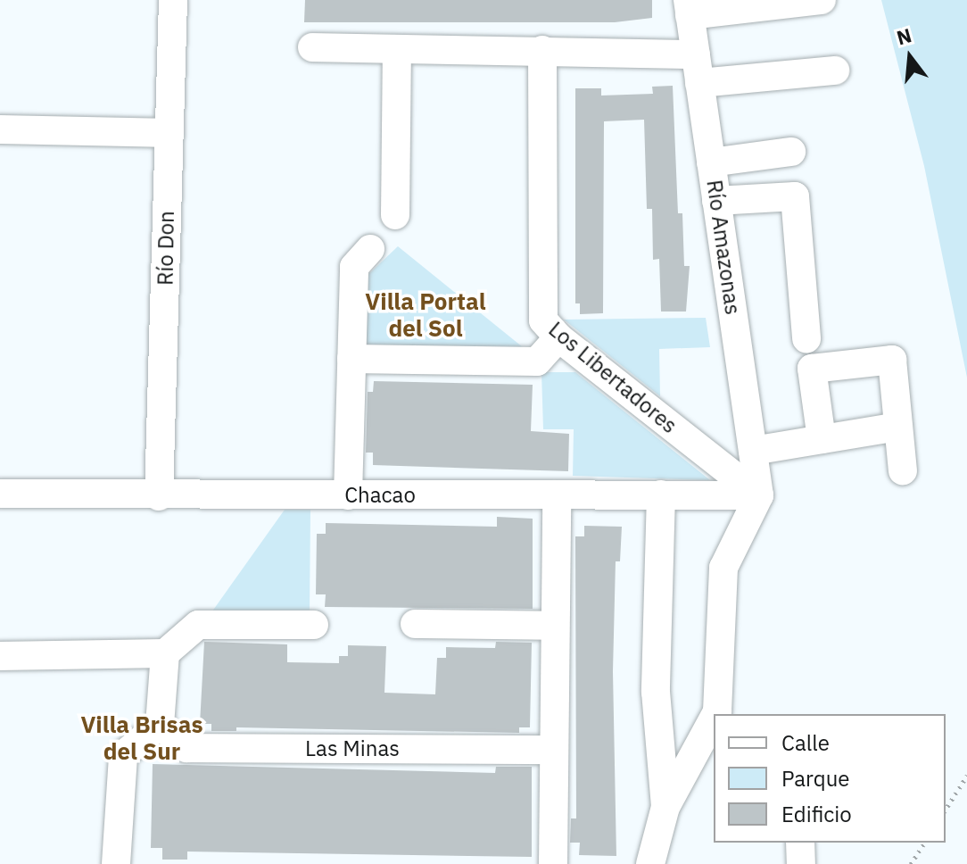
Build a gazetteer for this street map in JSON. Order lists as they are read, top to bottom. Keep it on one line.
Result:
{"streets":{"street":["Río Amazonas","Río Don","Los Libertadores","Chacao","Las Minas"]},"crossings":[["Río Amazonas","Los Libertadores"],["Río Amazonas","Chacao"],["Río Don","Chacao"],["Los Libertadores","Chacao"]],"districts":["Villa Portal del Sol","Villa Brisas del Sur"],"legend":["Calle","Parque","Edificio"],"north":"top"}
